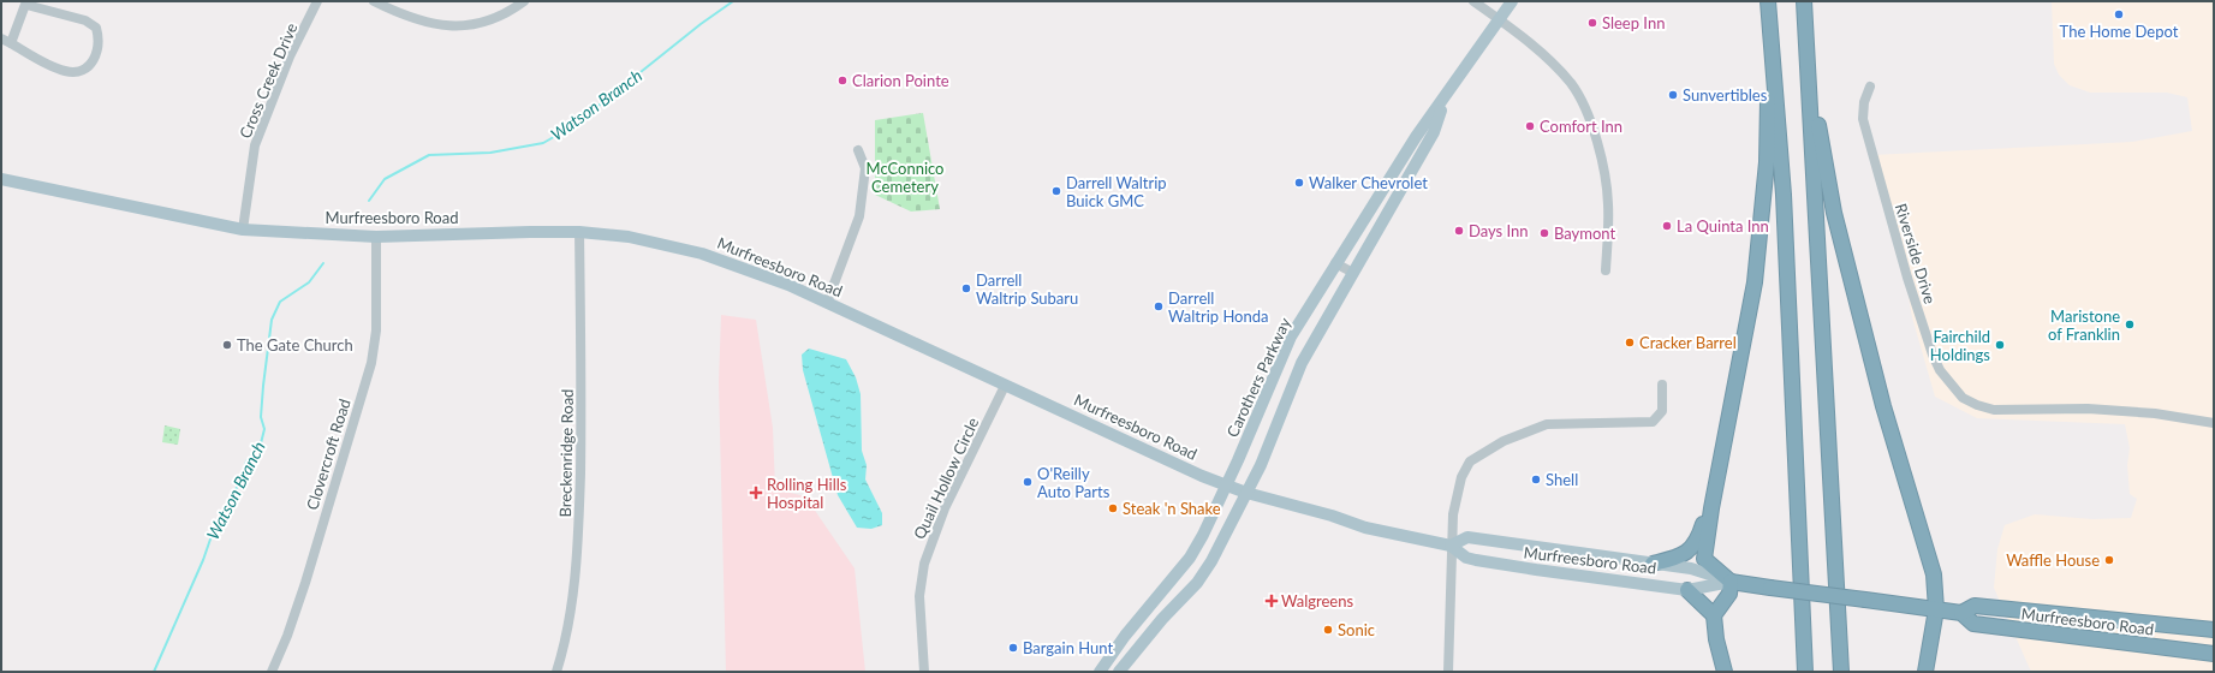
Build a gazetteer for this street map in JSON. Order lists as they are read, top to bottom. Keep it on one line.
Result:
{"streets":{"highway":["Murfreesboro Road"],"main road":["Carothers Parkway"],"street":["Cross Creek Drive","Riverside Drive","Breckenridge Road","Clovercroft Road","Quail Hollow Circle"]},"crossings":[["Cross Creek Drive","Murfreesboro Road"],["Murfreesboro Road","Carothers Parkway"],["Murfreesboro Road","Breckenridge Road"],["Murfreesboro Road","Clovercroft Road"],["Murfreesboro Road","Quail Hollow Circle"]],"water":["Watson Branch"],"parks":["McConnico Cemetery"],"places":{"other":["The Home Depot","Sleep Inn","Clarion Pointe","Sunvertibles","Comfort Inn","Walker Chevrolet","Darrell Waltrip Buick GMC","La Quinta Inn","Days Inn","Baymont","Darrell Waltrip Subaru","Darrell Waltrip Honda","Maristone of Franklin","Cracker Barrel","The Gate Church","Fairchild Holdings","Shell","O'Reilly Auto Parts","Steak 'n Shake","Waffle House","Sonic","Bargain Hunt"],"health":["Rolling Hills Hospital","Walgreens"]}}
